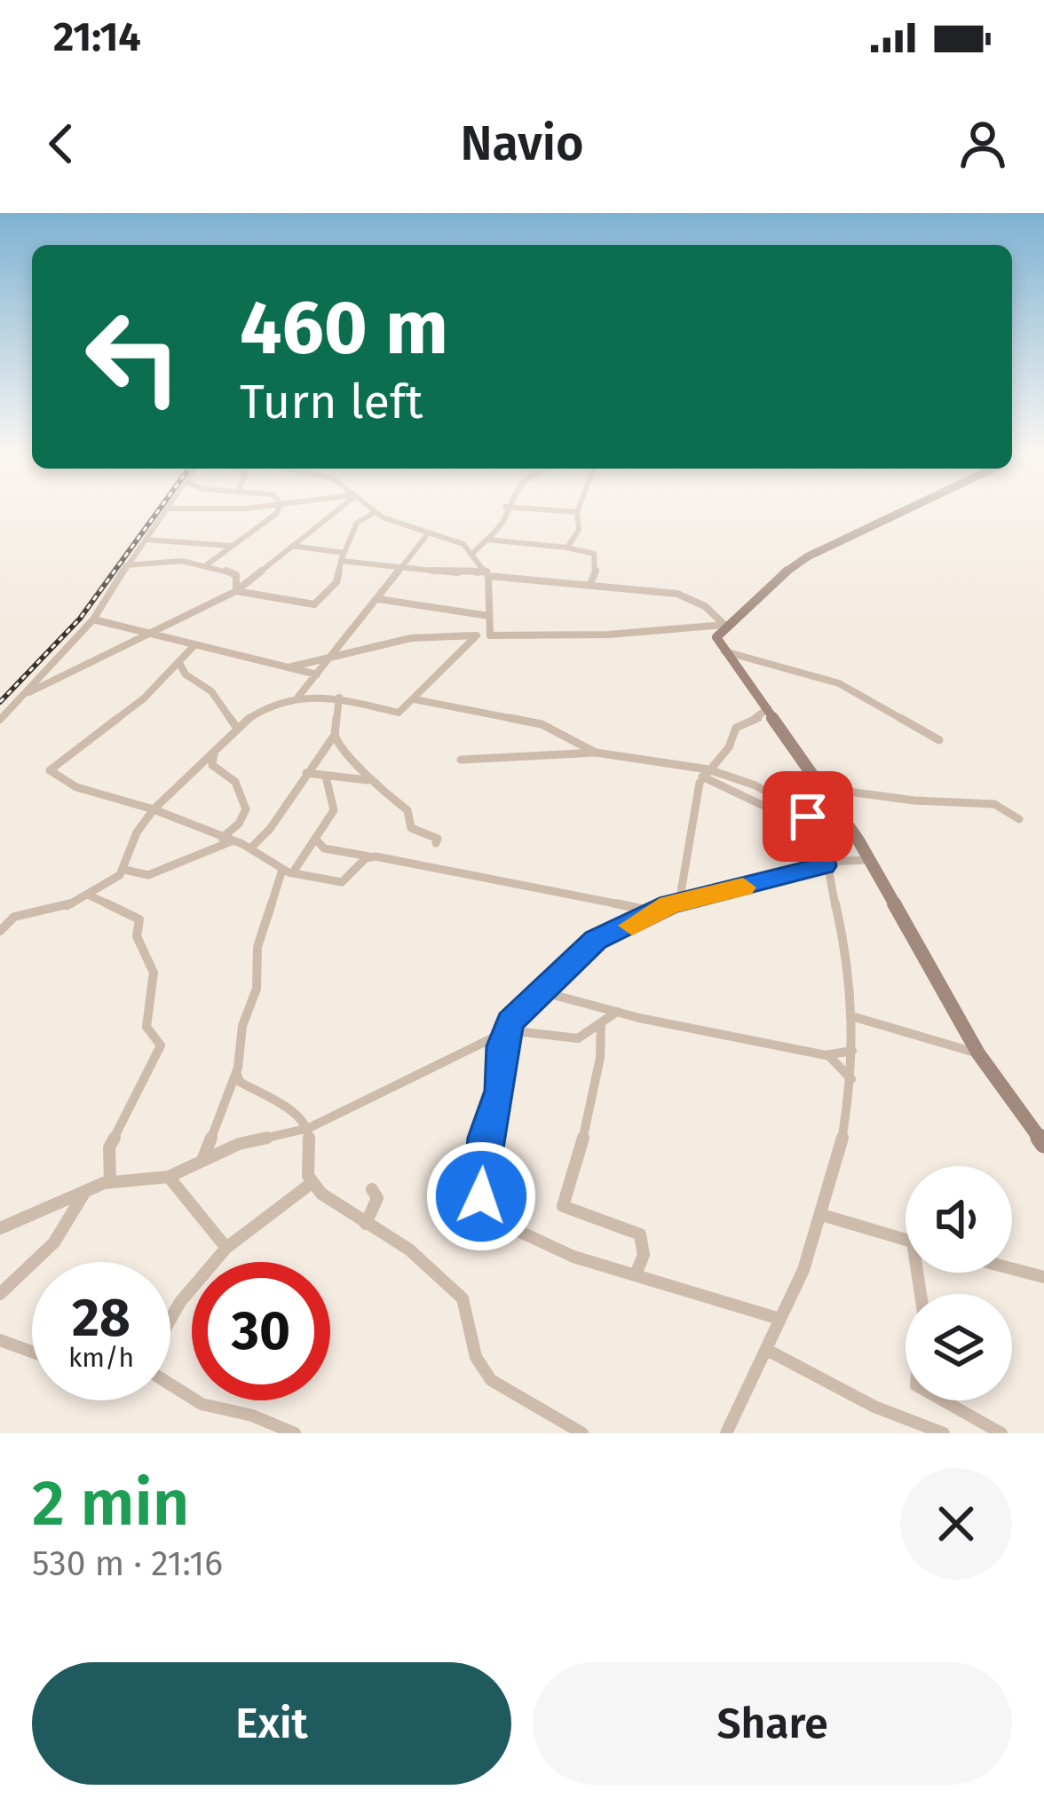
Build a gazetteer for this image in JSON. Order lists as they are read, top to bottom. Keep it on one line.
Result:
{"page":{"status":"21:14","header":"Navio","turn":["460 m","Turn left"],"speed":"28 km/h","limit":"30","heading":["2 min","530 m · 21:16"],"buttons":["Exit","Share"]}}
